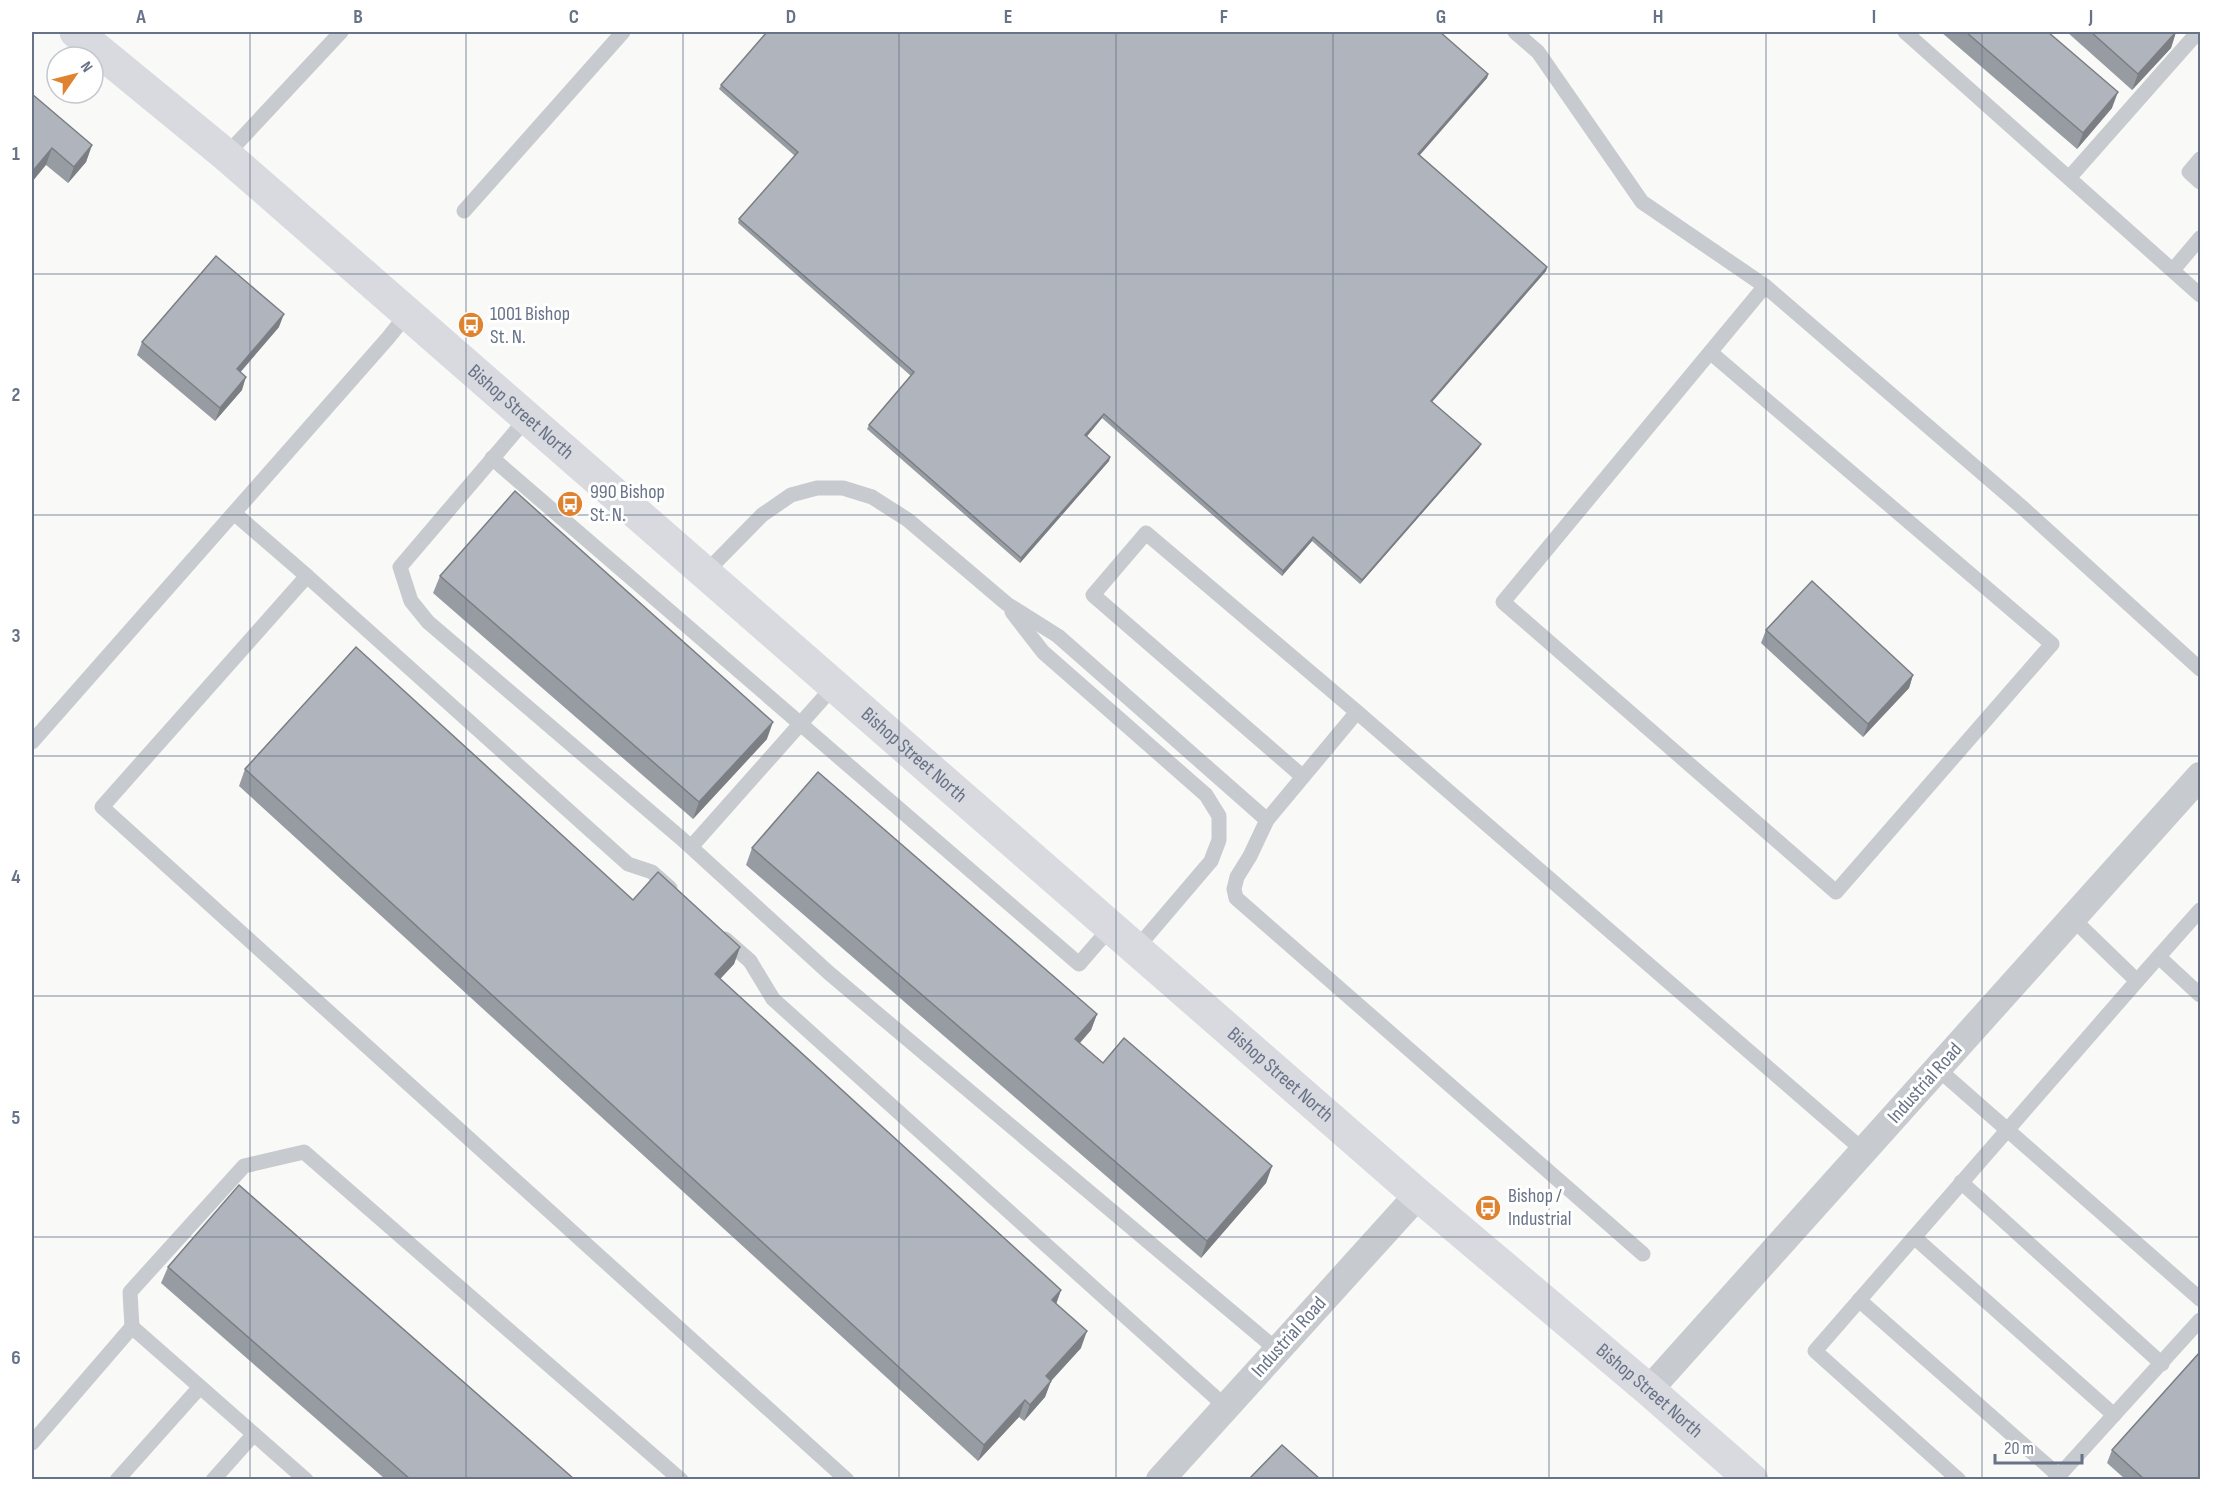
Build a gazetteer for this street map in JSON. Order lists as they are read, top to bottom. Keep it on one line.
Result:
{"streets":{"main road":["Bishop Street North"],"street":["Industrial Road"]},"crossings":[["Bishop Street North","Industrial Road"]],"places":{"bus stop":["1001 Bishop St. N.","990 Bishop St. N.","Bishop / Industrial"]},"scale_bar":"20 m","north":"top right","grid":{"columns":["A","B","C","D","E","F","G","H","I","J"],"rows":["1","2","3","4","5","6"]}}
